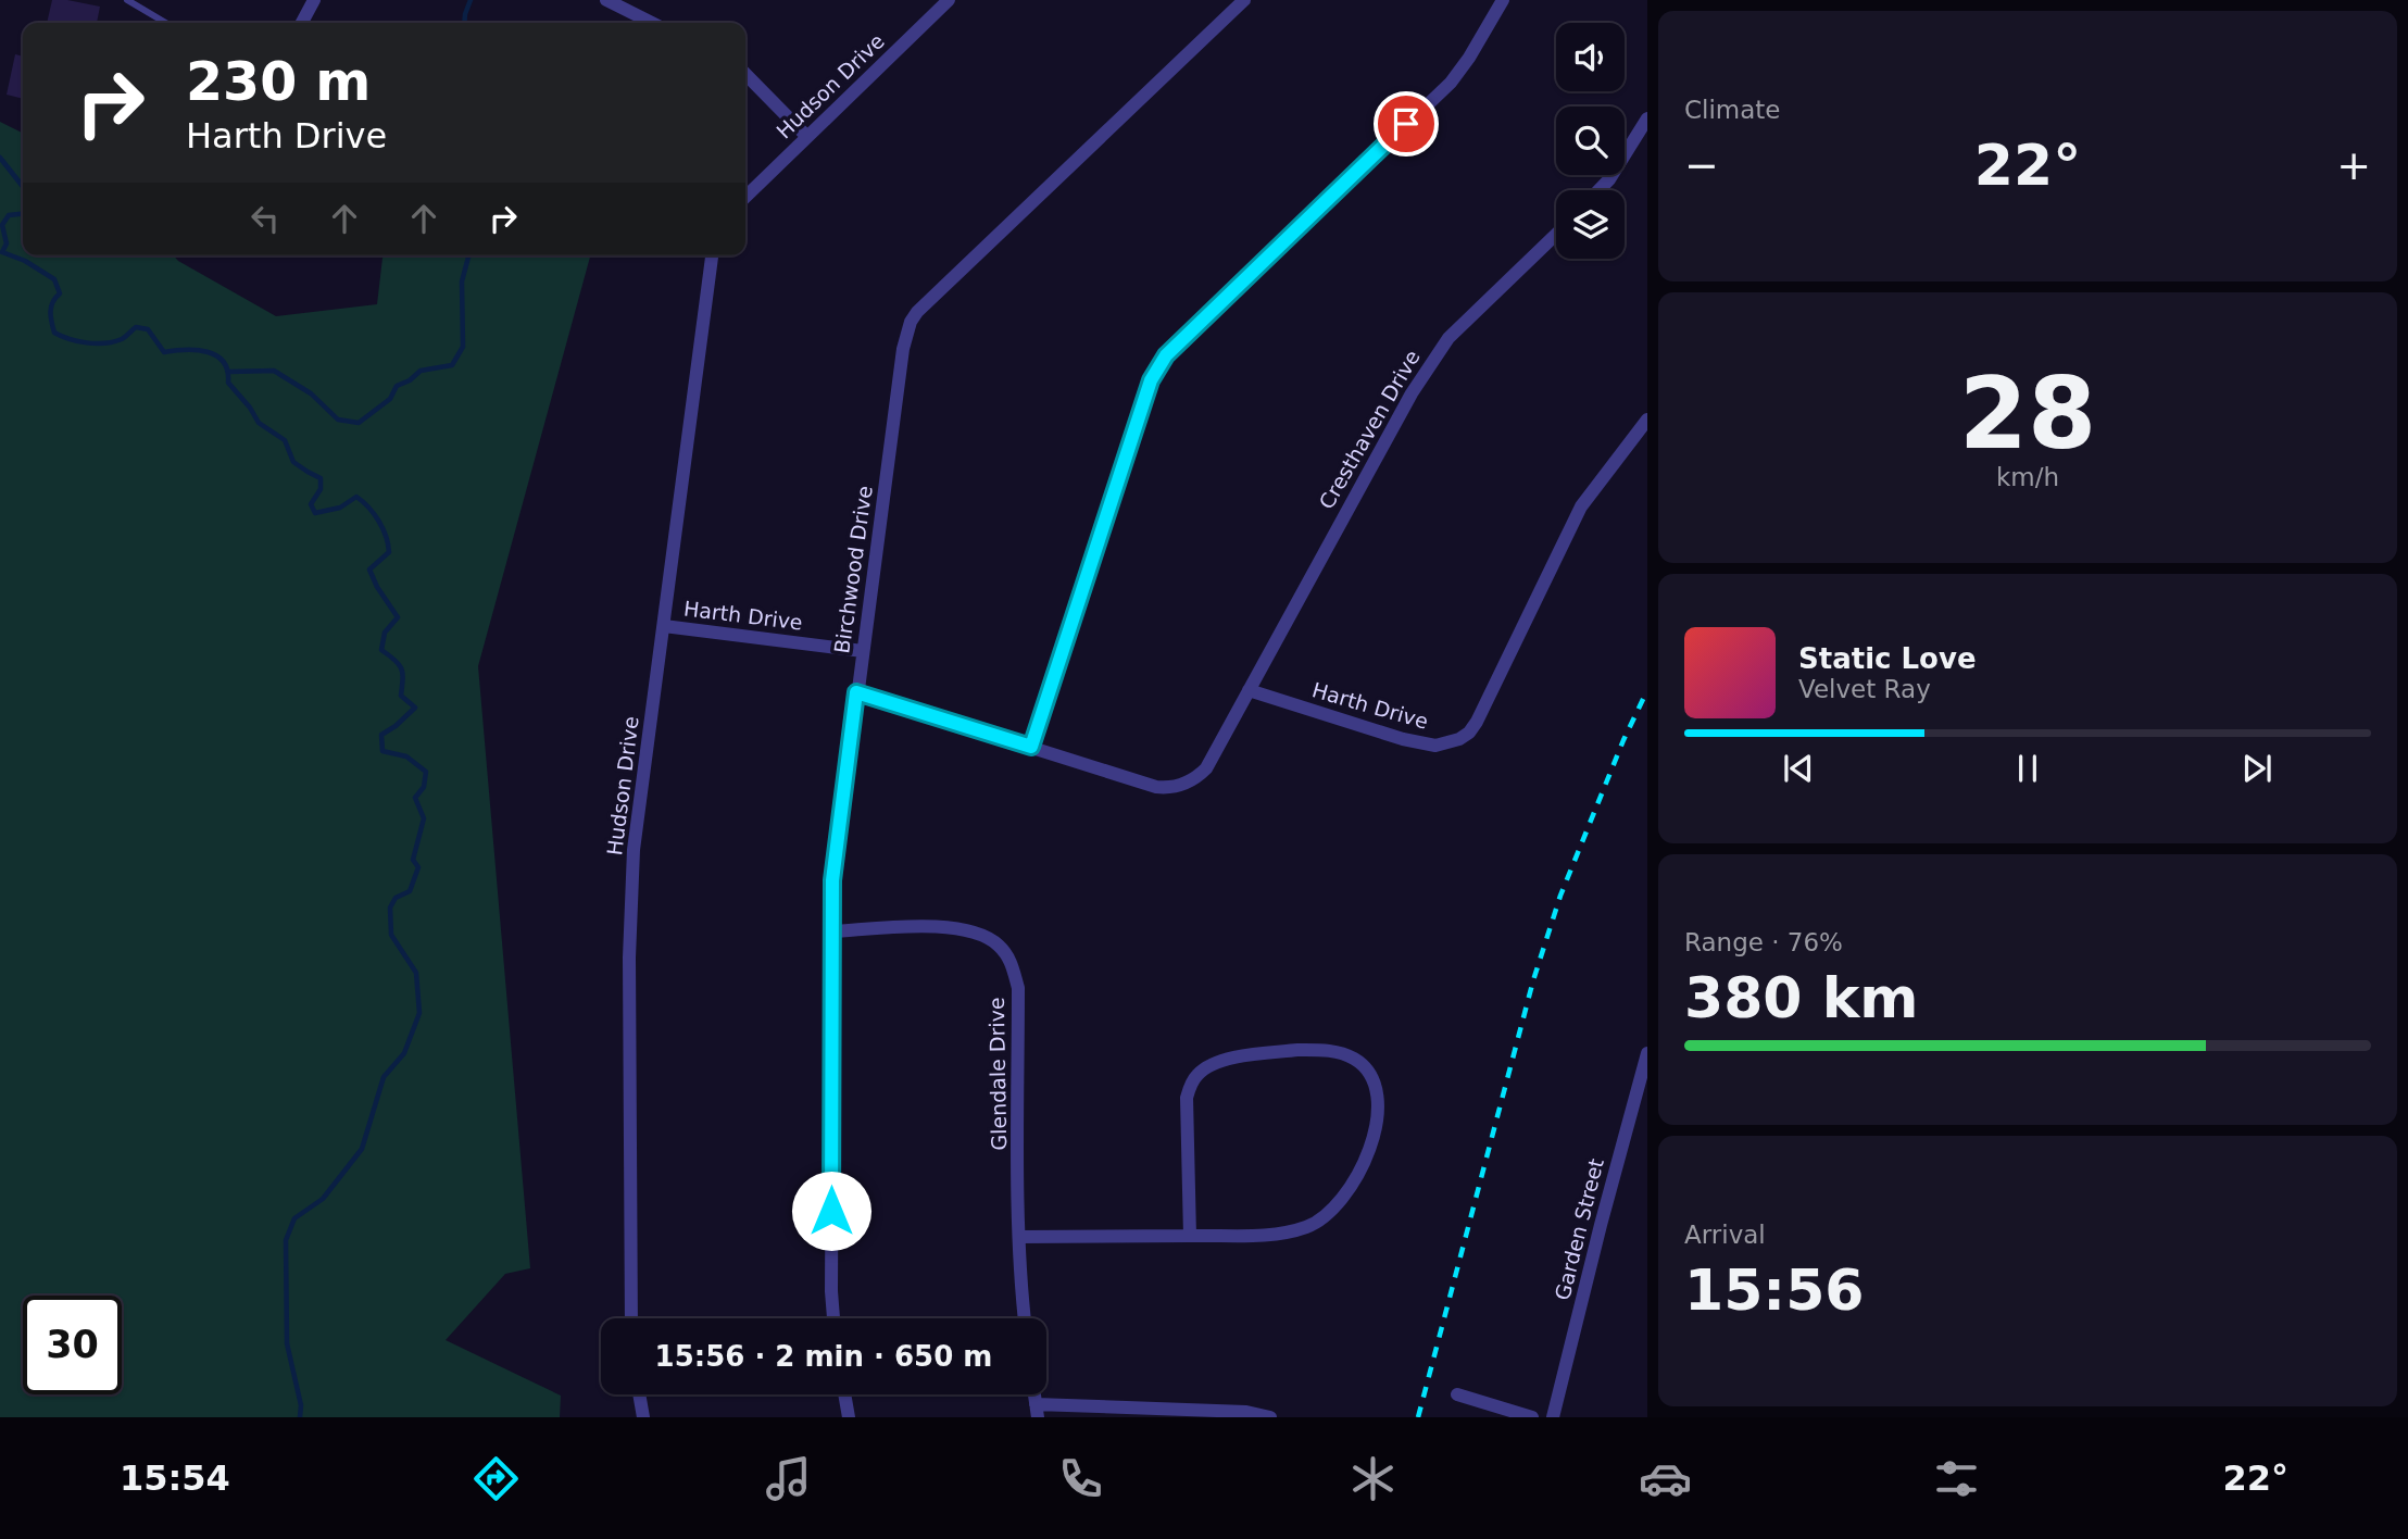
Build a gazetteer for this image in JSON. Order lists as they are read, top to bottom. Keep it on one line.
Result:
{"streets":{"street":["Hudson Drive","Cresthaven Drive","Birchwood Drive","Harth Drive","Glendale Drive","Garden Street"]},"crossings":[["Hudson Drive","Harth Drive"],["Cresthaven Drive","Harth Drive"],["Birchwood Drive","Harth Drive"],["Birchwood Drive","Glendale Drive"]],"page":{"tile":["Climate",["28","km/h"],["Range · 76%","380 km"],["Arrival","15:56"]],"turn":["230 m","Harth Drive"],"heat":["−","22°","+"],"song":["Static Love","Velvet Ray"],"limit":"30","trip":"15:56 · 2 min · 650 m","tabs":["15:54","22°"]}}
